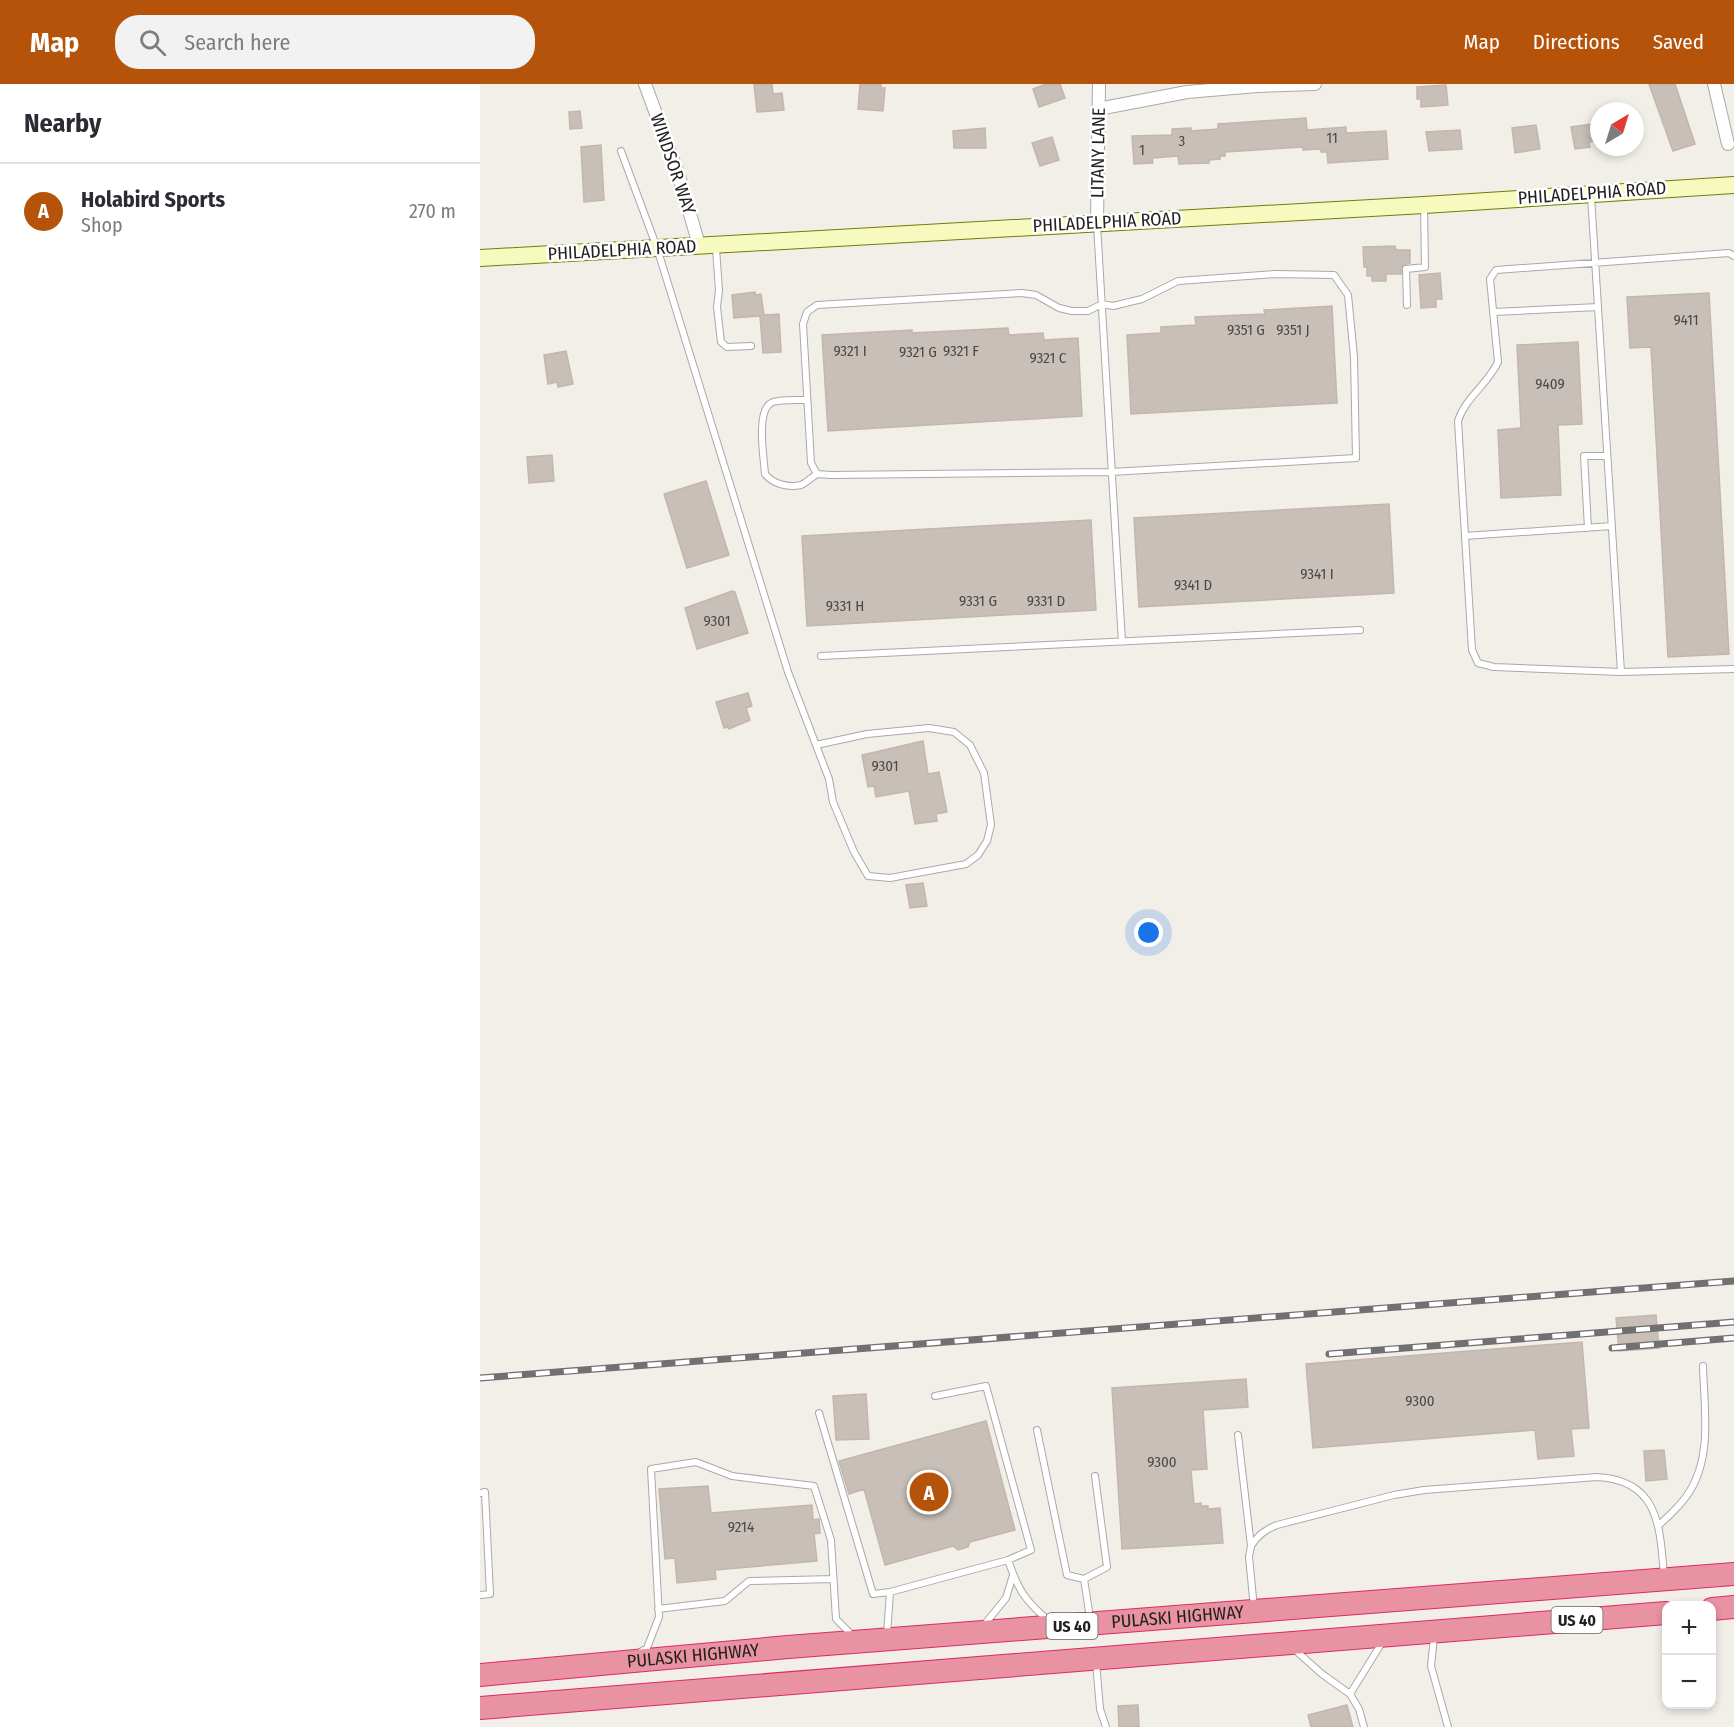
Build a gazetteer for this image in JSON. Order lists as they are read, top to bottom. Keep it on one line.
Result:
{"streets":{"highway":["PULASKI HIGHWAY","US 40"],"main road":["PHILADELPHIA ROAD"],"street":["LITANY LANE","WINDSOR WAY"]},"crossings":[["LITANY LANE","PHILADELPHIA ROAD"],["WINDSOR WAY","PHILADELPHIA ROAD"]],"house_numbers":["11","3","1","9411","9351 G","9351 J","9321 I","9321 F","9321 G","9321 C","9409","9341 I","9341 D","9331 G","9331 D","9331 H","9301","9301","9300","9300","9214"],"north":"top right","page":{"header":"Map","search":"Search here","nav":["Map","Directions","Saved"],"heading":"Nearby","list":[{"mark":"A","name":"Holabird Sports","note":"Shop","value":"270 m"}],"pins":"A","map_buttons":["+","−"]}}
